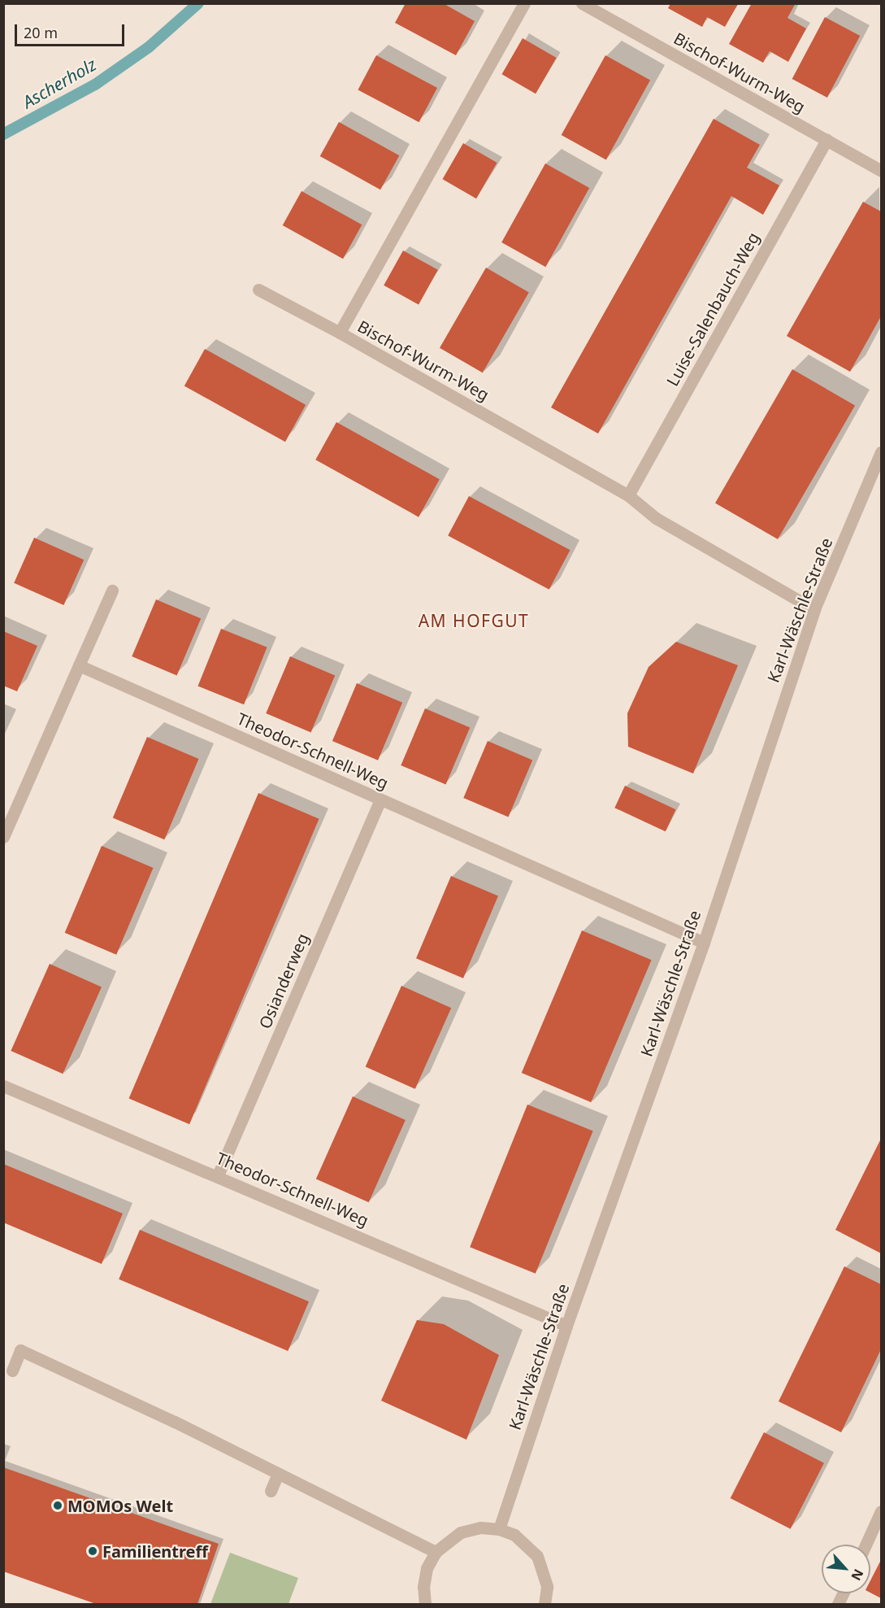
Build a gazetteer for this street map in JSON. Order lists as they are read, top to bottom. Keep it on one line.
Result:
{"streets":{"street":["Bischof-Wurm-Weg","Luise-Salenbauch-Weg","Karl-Wäschle-Straße","Theodor-Schnell-Weg","Osianderweg"]},"crossings":[["Bischof-Wurm-Weg","Luise-Salenbauch-Weg"],["Bischof-Wurm-Weg","Karl-Wäschle-Straße"],["Karl-Wäschle-Straße","Theodor-Schnell-Weg"],["Theodor-Schnell-Weg","Osianderweg"]],"districts":["AM HOFGUT"],"water":["Ascherholz"],"places":["MOMOs Welt","Familientreff"],"scale_bar":"20 m","north":"bottom right"}
